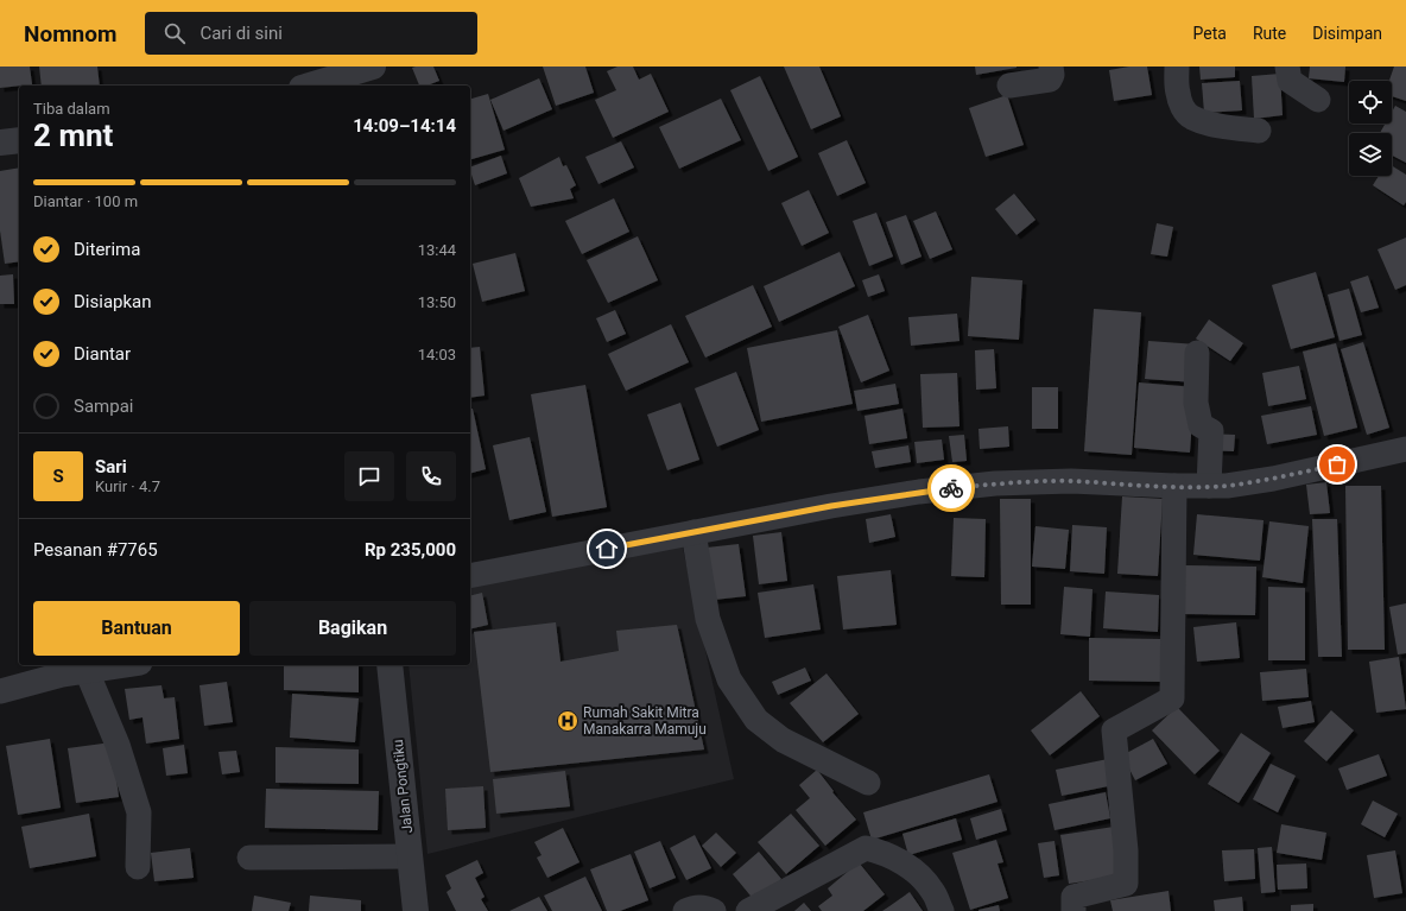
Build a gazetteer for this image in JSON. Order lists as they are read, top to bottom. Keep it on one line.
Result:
{"streets":{"street":["Jalan Pongtiku"]},"places":{"hospital":["Rumah Sakit Mitra Manakarra Mamuju"]},"page":{"header":"Nomnom","search":"Cari di sini","nav":["Peta","Rute","Disimpan"],"heading":["2 mnt","Tiba dalam","14:09–14:14"],"panel":["Sari","Kurir · 4.7","Pesanan #7765","Rp 235,000"],"bar":"Diantar · 100 m","list":[["Diterima","13:44"],["Disiapkan","13:50"],["Diantar","14:03"],"Sampai"],"round":"S","buttons":["Bantuan","Bagikan"]}}
